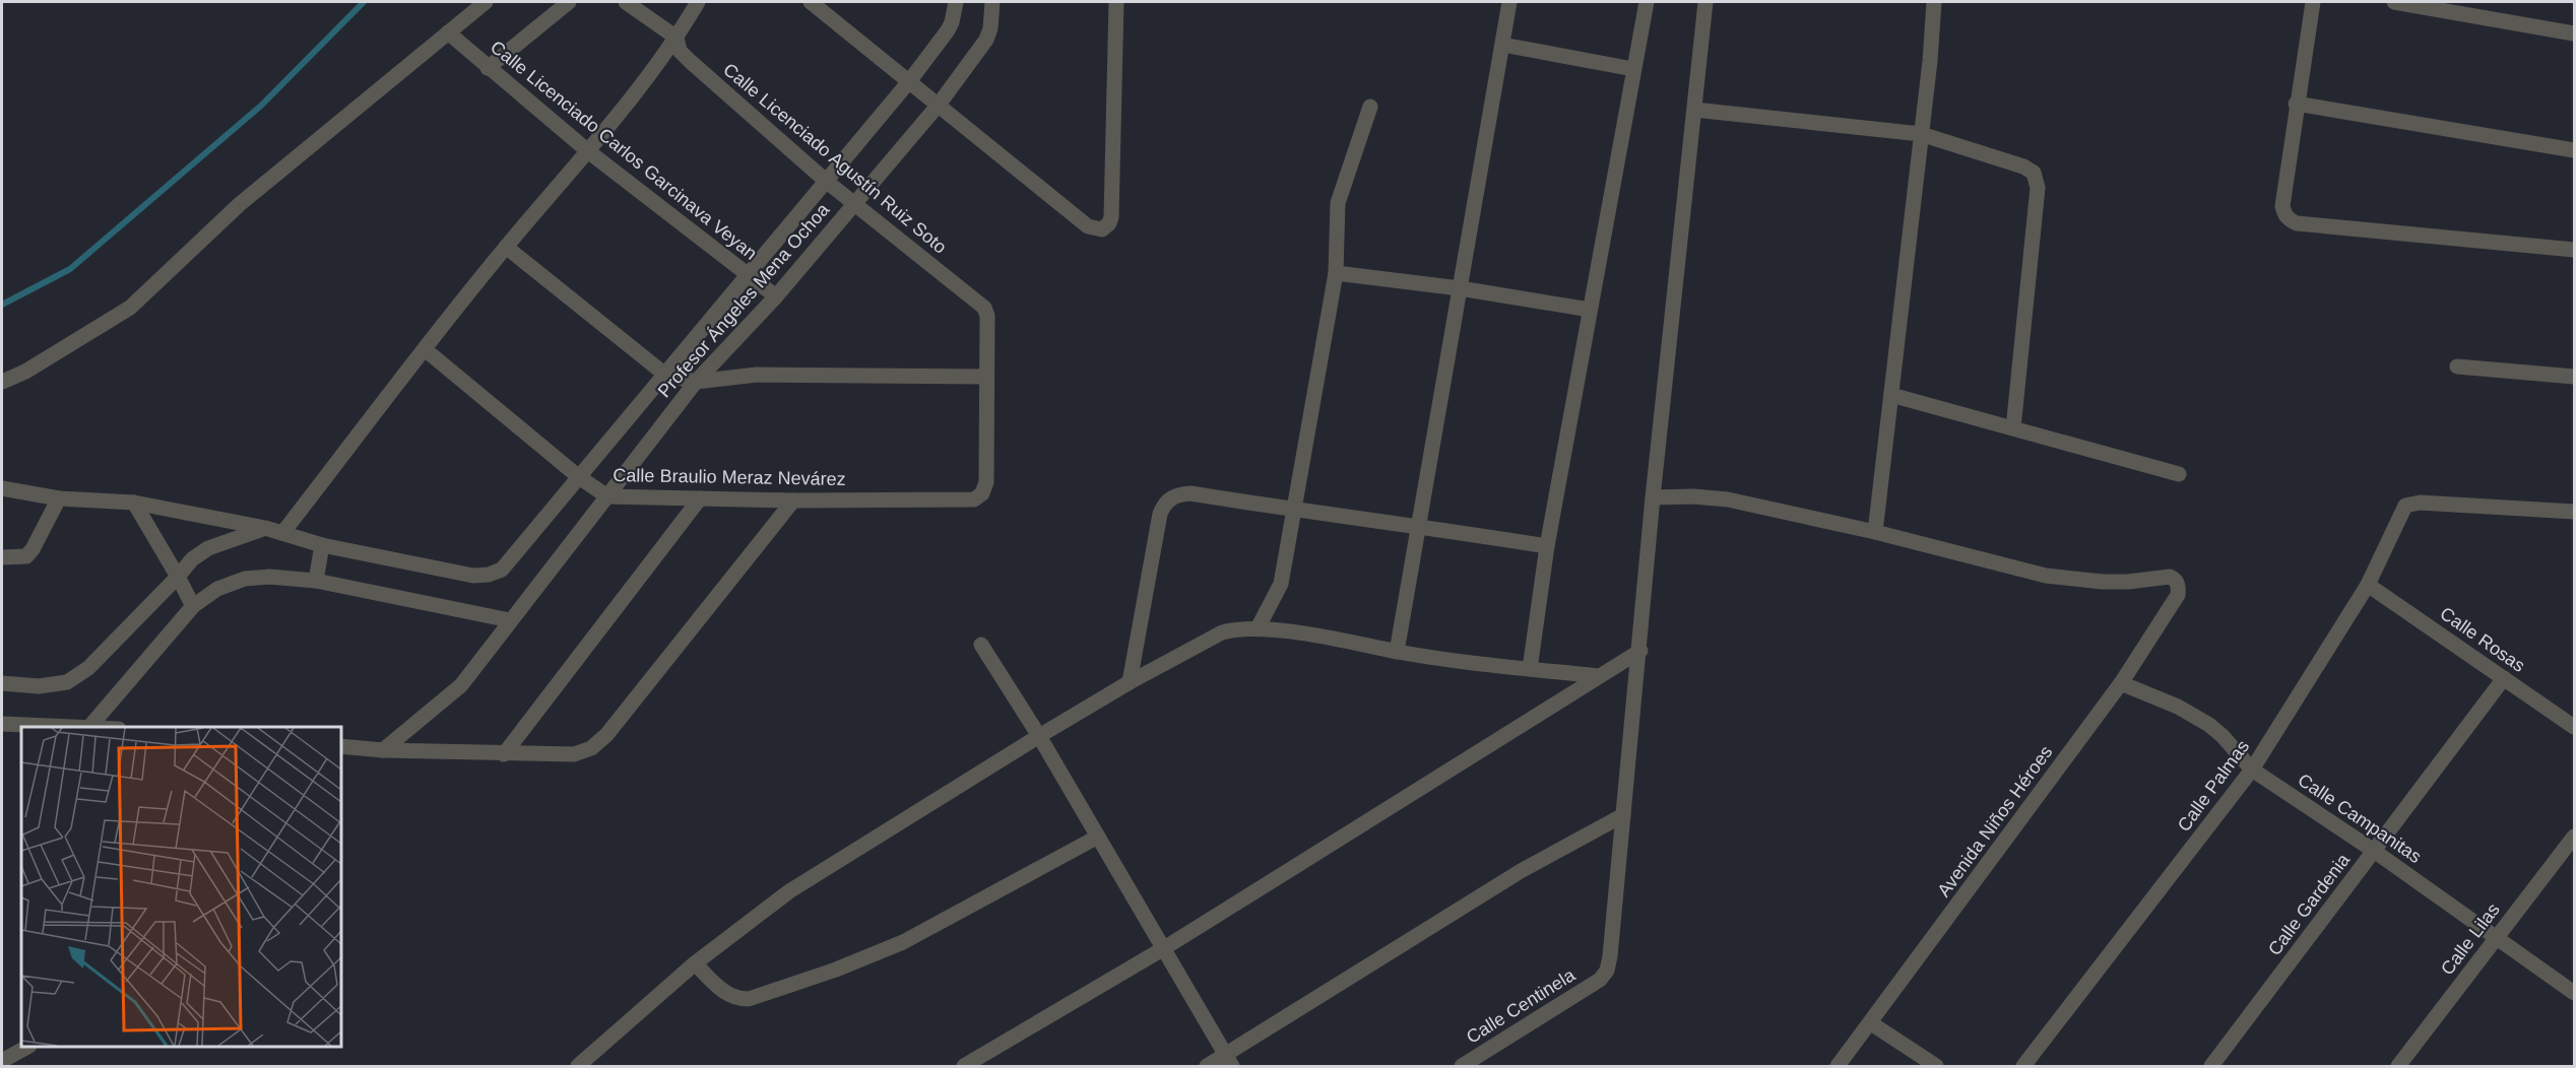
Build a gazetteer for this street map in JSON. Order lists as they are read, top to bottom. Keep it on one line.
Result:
{"streets":{"street":["Calle Licenciado Carlos Garcinava Veyan","Calle Licenciado Agustín Ruiz Soto","Profesor Ángeles Mena Ochoa","Calle Braulio Meraz Nevárez","Calle Rosas","Calle Palmas","Calle Campanitas","Avenida Niños Héroes","Calle Gardenia","Calle Lilas","Calle Centinela"]},"crossings":[["Calle Licenciado Carlos Garcinava Veyan","Profesor Ángeles Mena Ochoa"],["Calle Licenciado Agustín Ruiz Soto","Profesor Ángeles Mena Ochoa"],["Calle Licenciado Agustín Ruiz Soto","Calle Braulio Meraz Nevárez"],["Profesor Ángeles Mena Ochoa","Calle Braulio Meraz Nevárez"],["Calle Rosas","Calle Palmas"],["Calle Rosas","Calle Gardenia"],["Calle Palmas","Calle Campanitas"],["Calle Campanitas","Avenida Niños Héroes"],["Calle Campanitas","Calle Gardenia"],["Calle Campanitas","Calle Lilas"]]}
